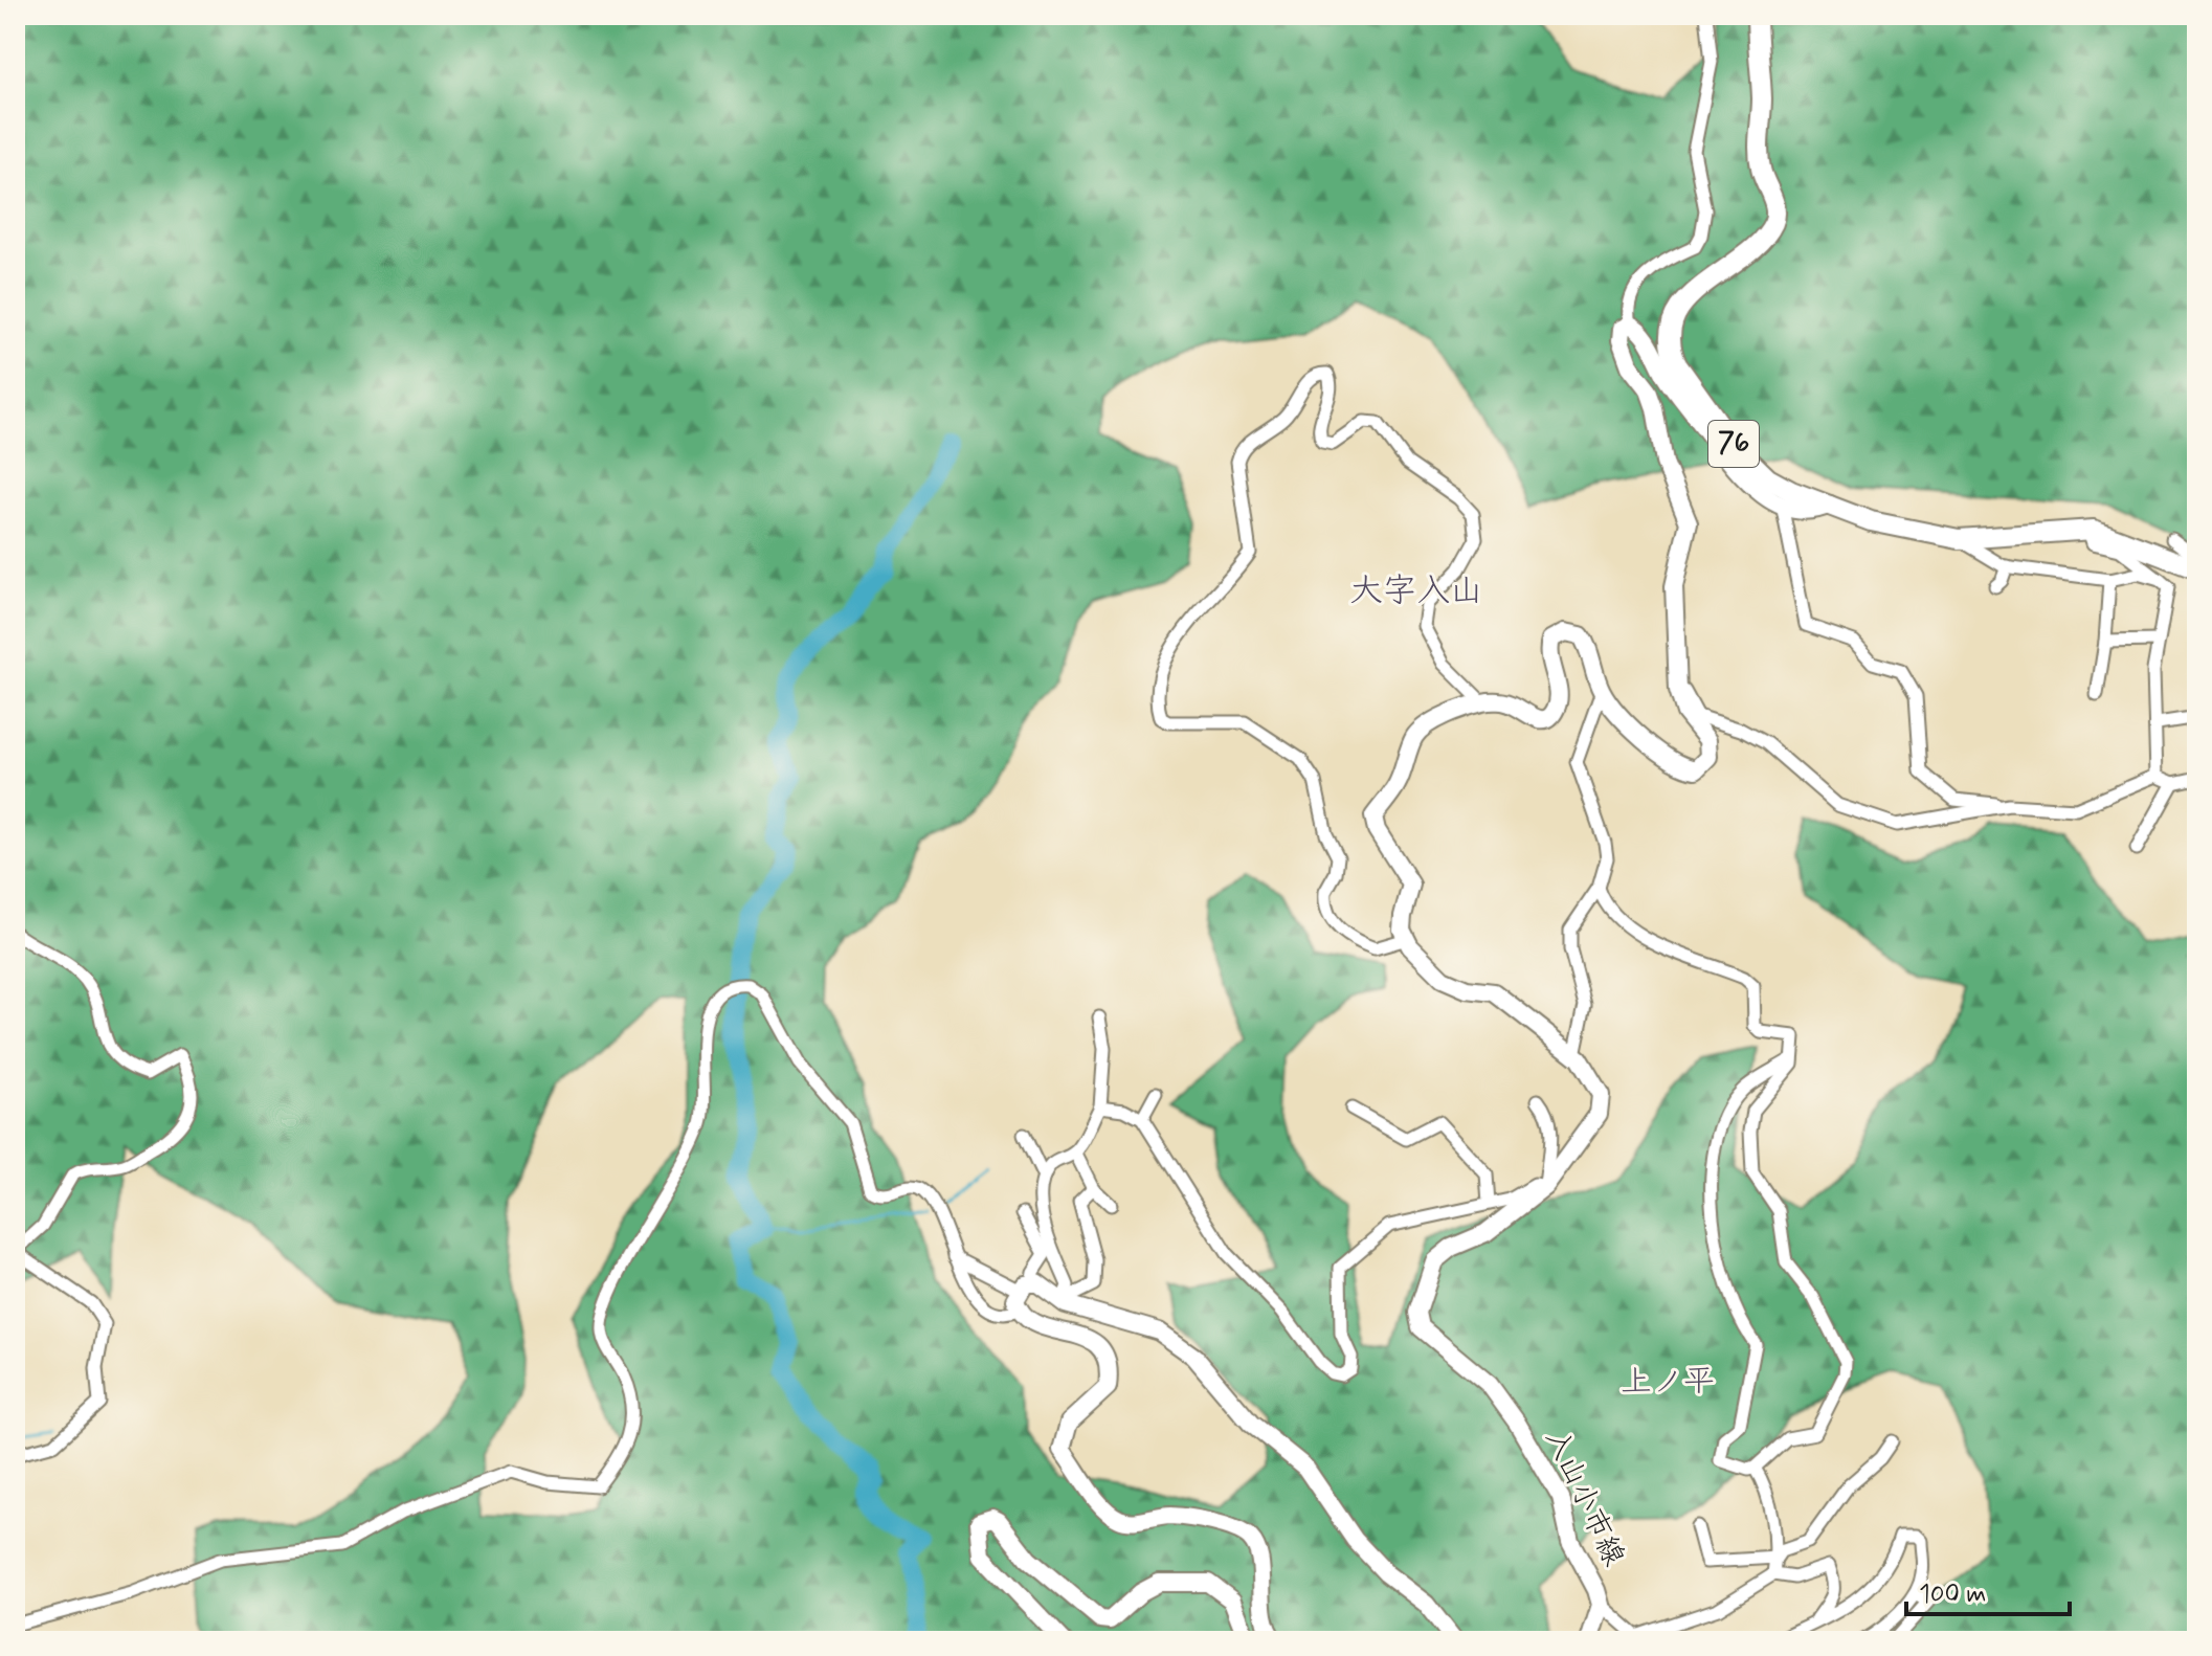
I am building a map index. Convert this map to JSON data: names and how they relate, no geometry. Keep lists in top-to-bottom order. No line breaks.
{"streets":{"main road":["76","入山小市線"]},"districts":["大字入山","上ノ平"],"scale_bar":"100 m"}
